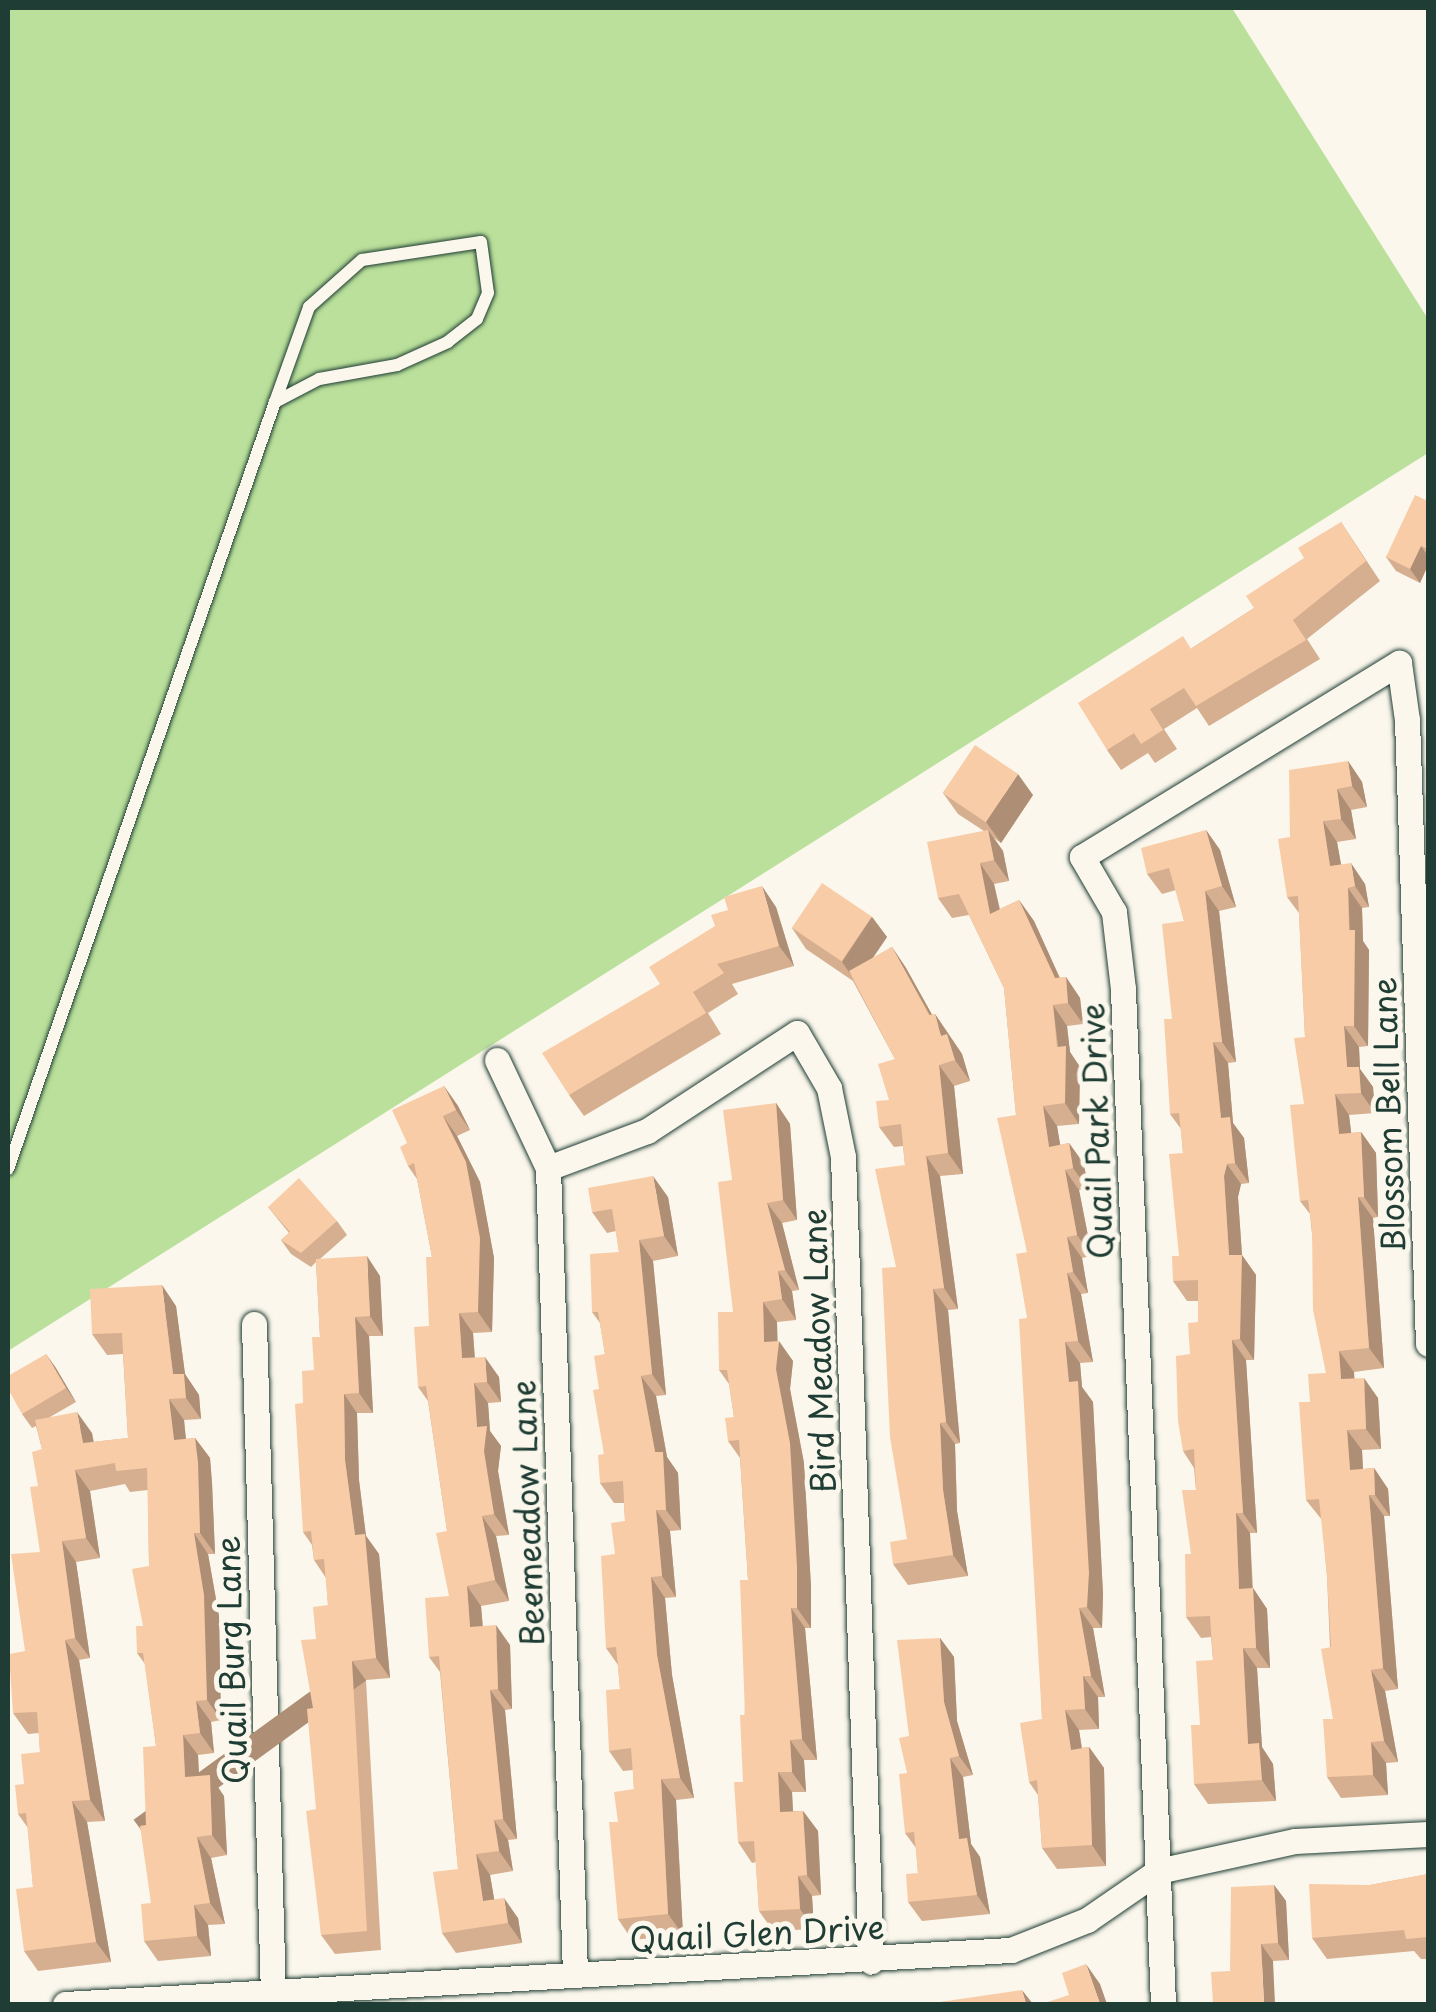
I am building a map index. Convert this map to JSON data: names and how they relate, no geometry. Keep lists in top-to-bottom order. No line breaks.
{"streets":{"street":["Blossom Bell Lane","Quail Park Drive","Bird Meadow Lane","Beemeadow Lane","Quail Burg Lane","Quail Glen Drive"]},"crossings":[["Blossom Bell Lane","Quail Park Drive"],["Quail Park Drive","Quail Glen Drive"],["Bird Meadow Lane","Beemeadow Lane"],["Bird Meadow Lane","Quail Glen Drive"],["Beemeadow Lane","Quail Glen Drive"],["Quail Burg Lane","Quail Glen Drive"]]}
